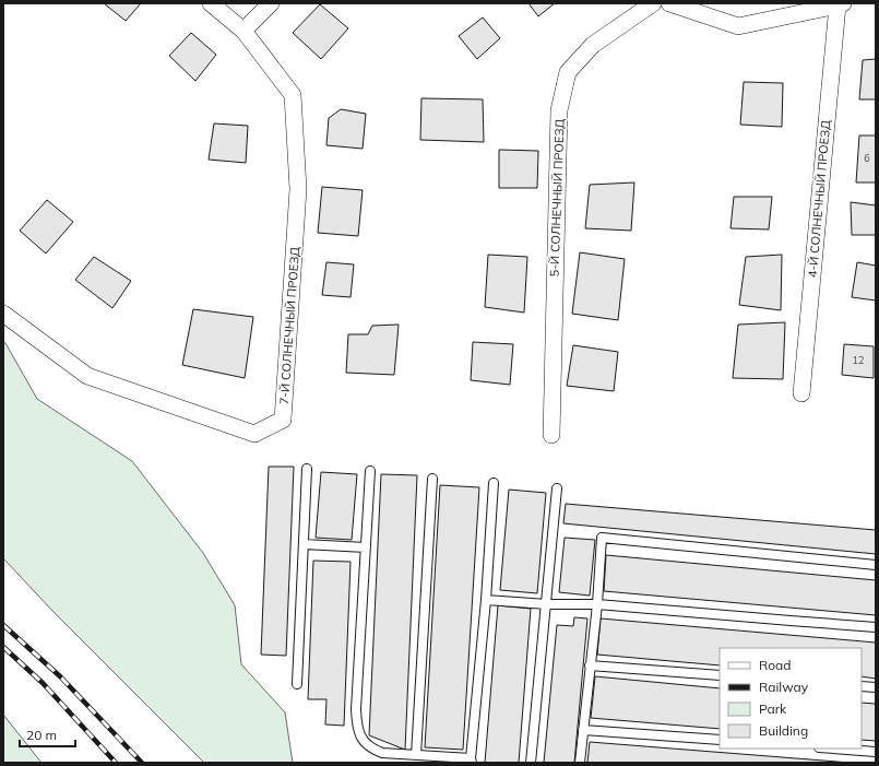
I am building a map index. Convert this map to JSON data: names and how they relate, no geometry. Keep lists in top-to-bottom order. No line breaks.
{"streets":{"street":["5-Й СОЛНЕЧНЫЙ ПРОЕЗД","4-Й СОЛНЕЧНЫЙ ПРОЕЗД","7-Й СОЛНЕЧНЫЙ ПРОЕЗД"]},"house_numbers":["6","12"],"legend":["Road","Railway","Park","Building"],"scale_bar":"20 m"}
